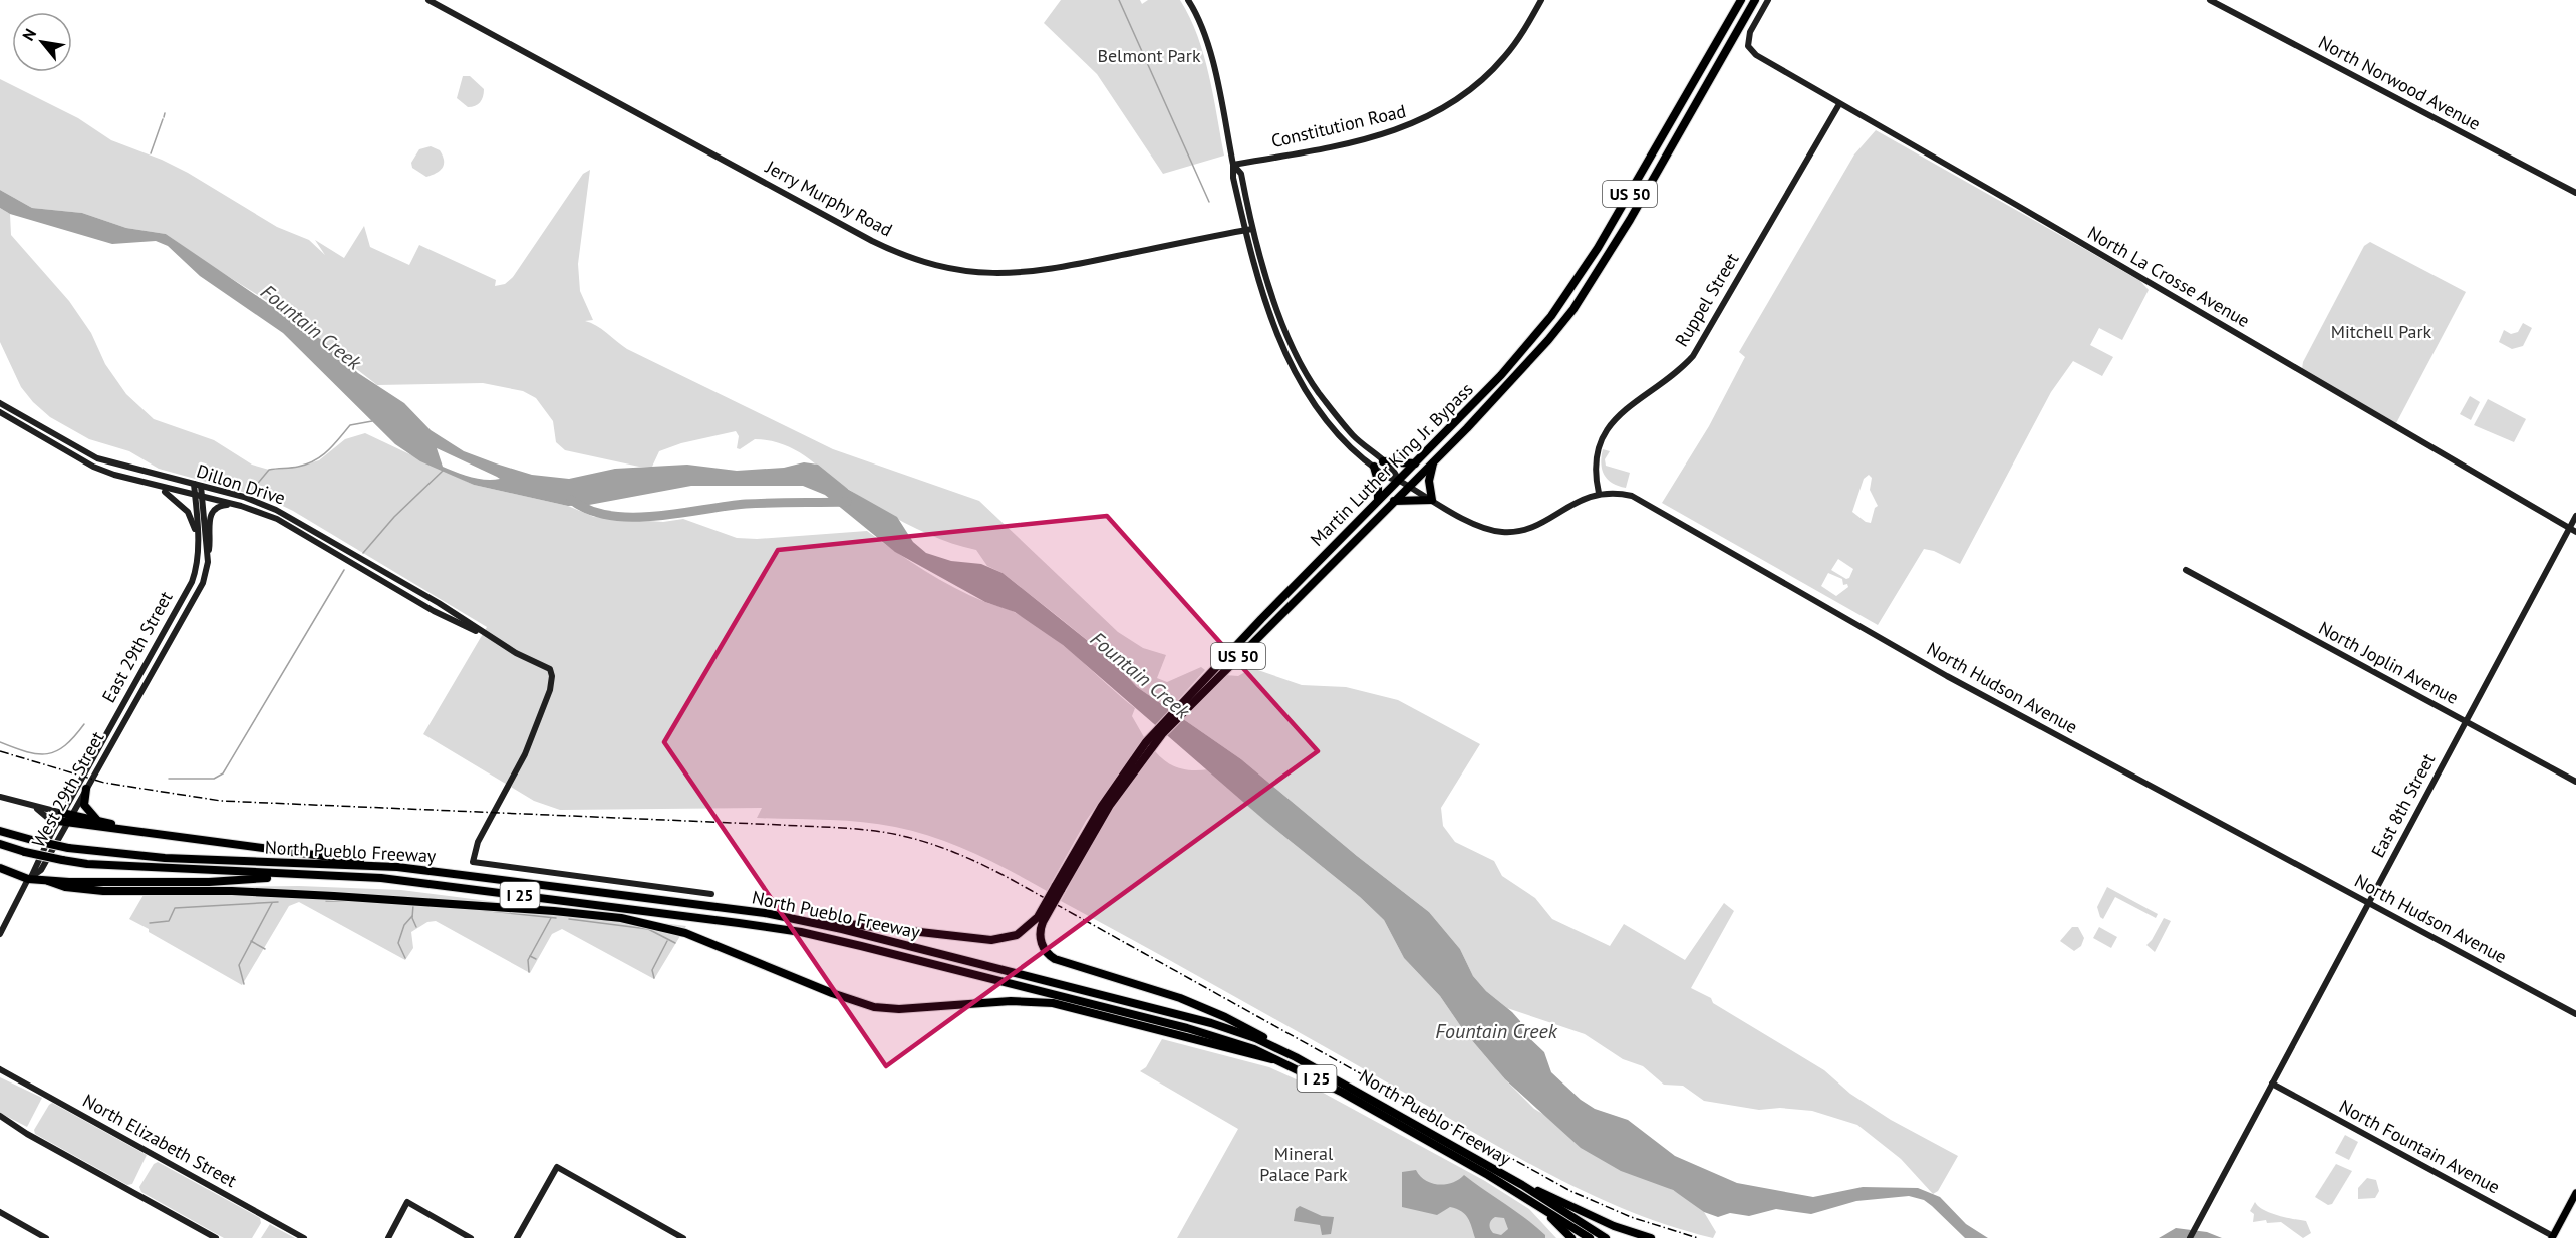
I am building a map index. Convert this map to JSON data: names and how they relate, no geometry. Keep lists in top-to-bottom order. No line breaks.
{"streets":{"highway":["US 50","Martin Luther King Jr. Bypass","North Pueblo Freeway","I 25"],"street":["North Norwood Avenue","Constitution Road","Jerry Murphy Road","North La Crosse Avenue","Ruppel Street","Dillon Drive","East 29th Street","North Joplin Avenue","North Hudson Avenue","West 29th Street","East 8th Street","North Elizabeth Street","North Fountain Avenue"]},"crossings":[["North La Crosse Avenue","Ruppel Street"],["North La Crosse Avenue","East 8th Street"],["Ruppel Street","North Hudson Avenue"],["Martin Luther King Jr. Bypass","North Pueblo Freeway"],["Dillon Drive","East 29th Street"],["East 29th Street","West 29th Street"],["North Joplin Avenue","East 8th Street"],["North Hudson Avenue","East 8th Street"],["East 8th Street","North Fountain Avenue"]],"water":["Fountain Creek"],"parks":["Belmont Park","Mitchell Park","Mineral Palace Park"],"north":"top left"}
